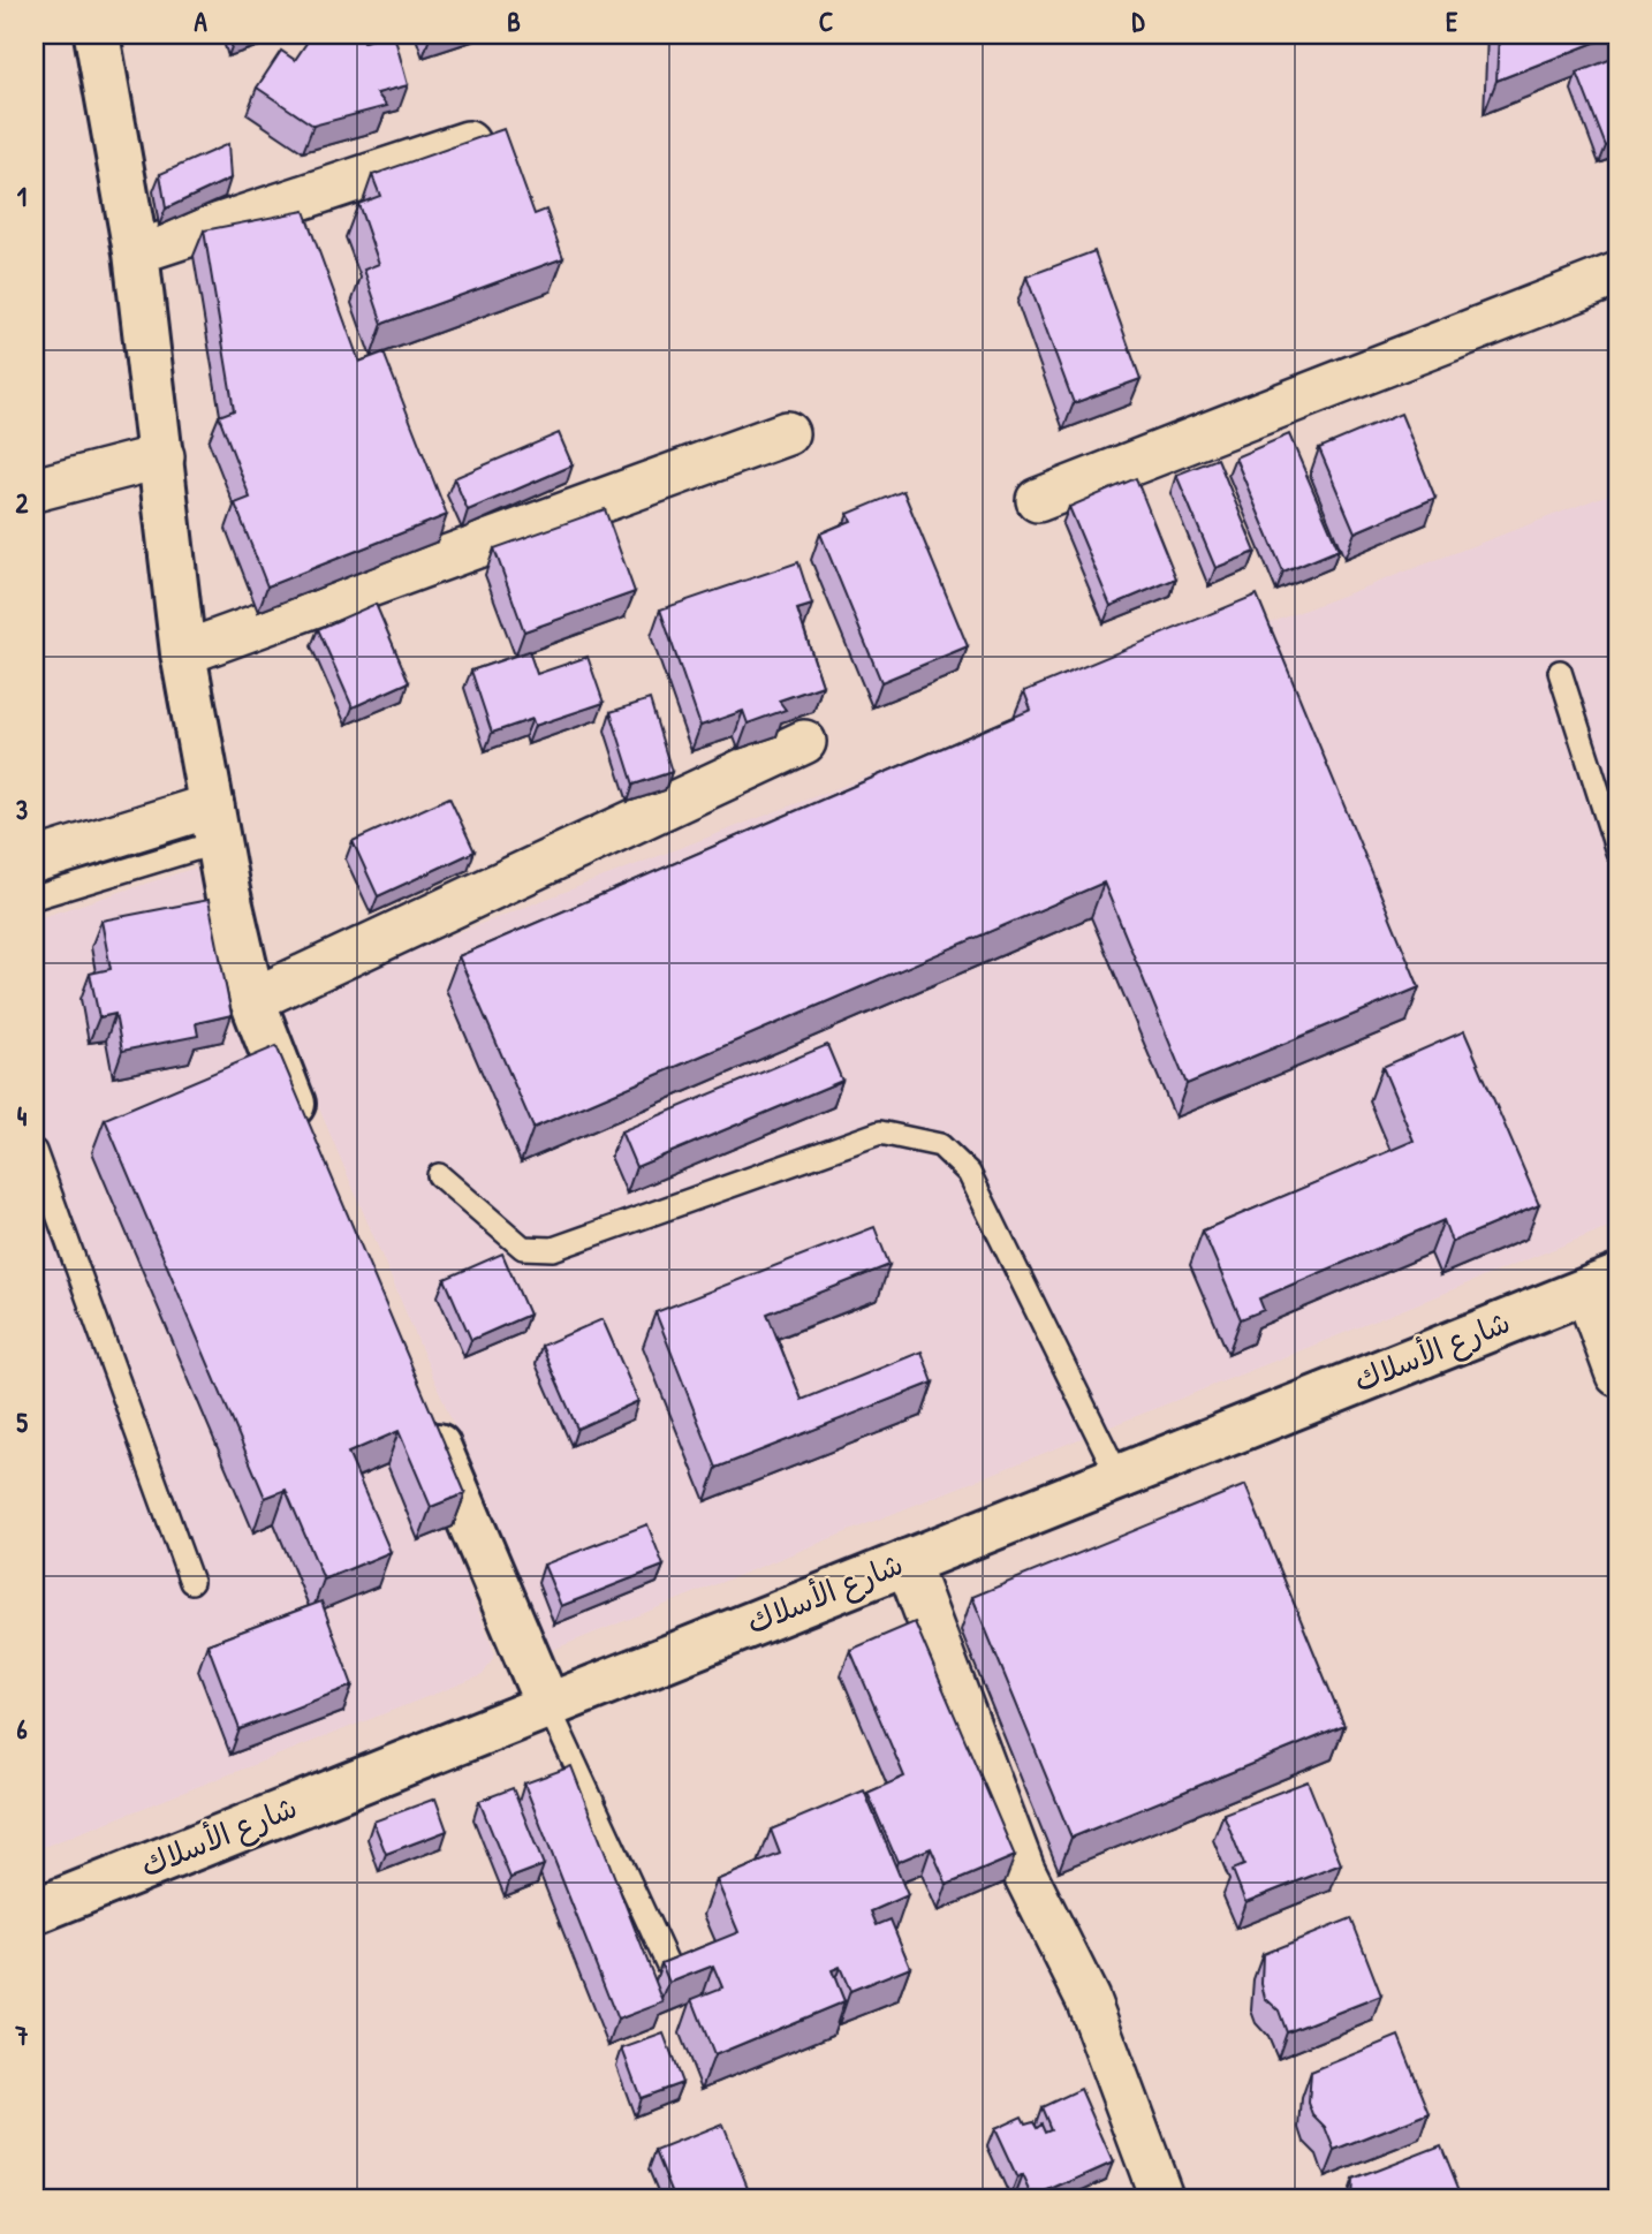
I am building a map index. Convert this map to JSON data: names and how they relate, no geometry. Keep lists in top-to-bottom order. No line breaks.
{"streets":{"street":["شارع الأسلاك"]},"grid":{"columns":["A","B","C","D","E"],"rows":["1","2","3","4","5","6","7"]}}
